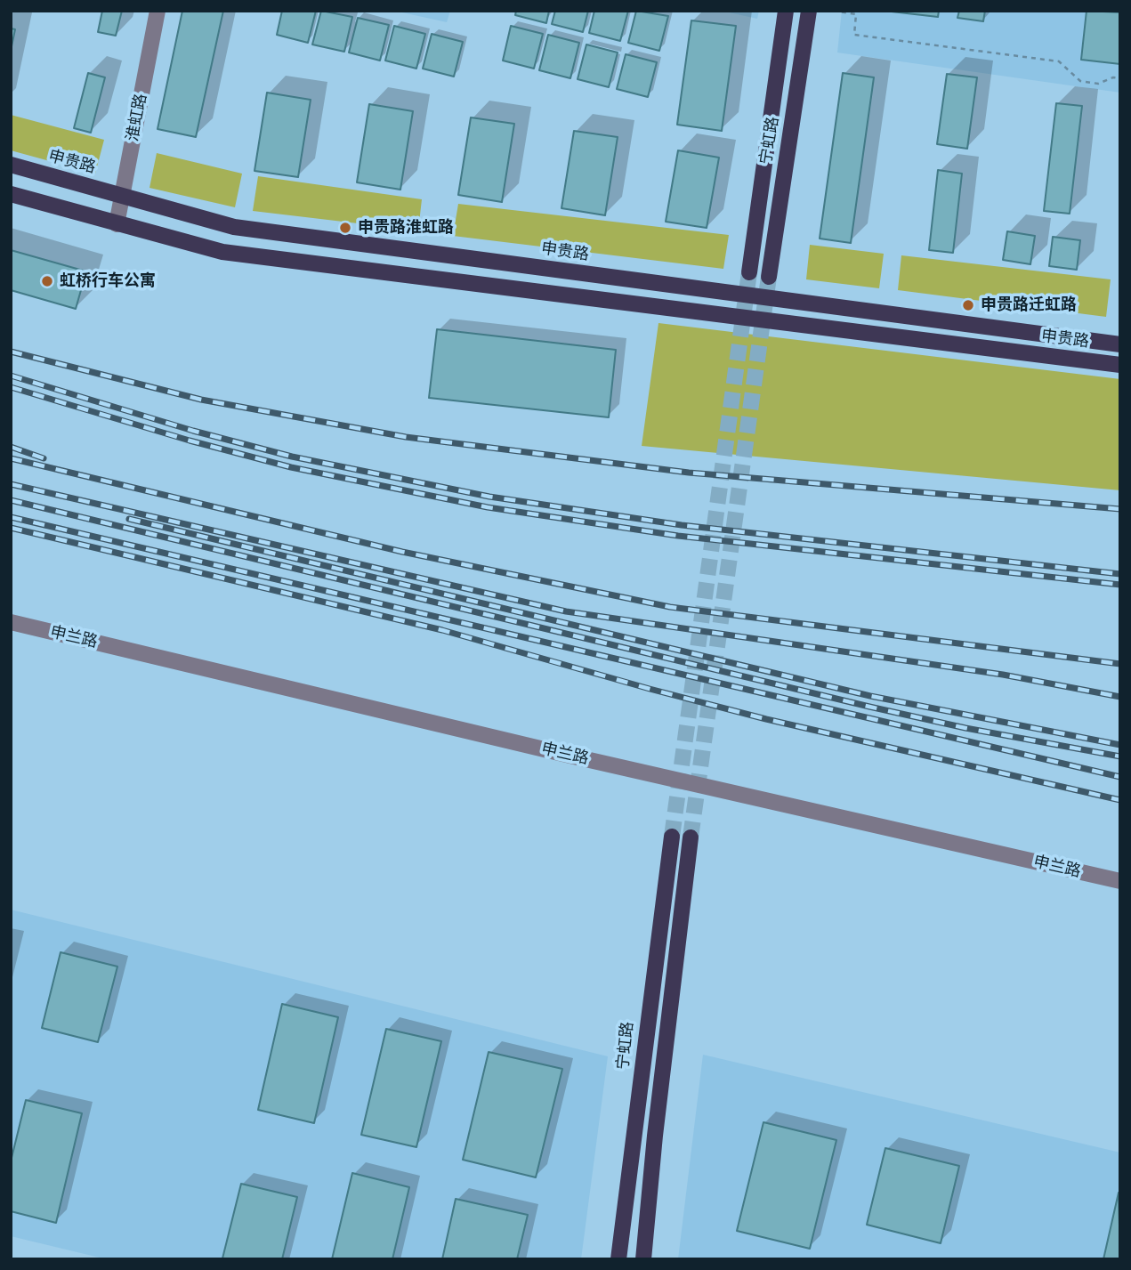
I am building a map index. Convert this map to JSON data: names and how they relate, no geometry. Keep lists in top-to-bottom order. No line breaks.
{"streets":{"main road":["宁虹路","申贵路"],"street":["淮虹路","申兰路"]},"crossings":[["淮虹路","申贵路"]],"places":["申贵路淮虹路","虹桥行车公寓","申贵路迁虹路"]}
